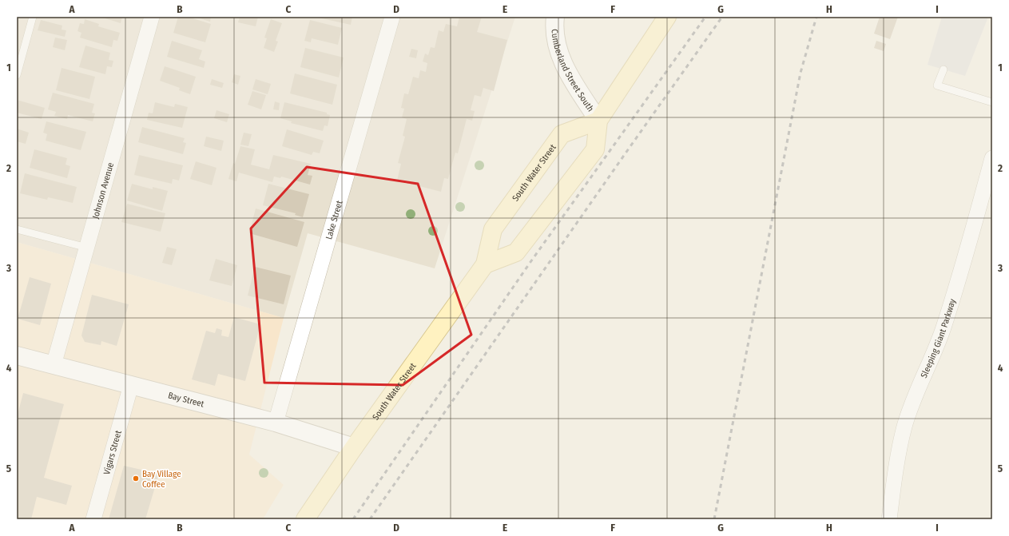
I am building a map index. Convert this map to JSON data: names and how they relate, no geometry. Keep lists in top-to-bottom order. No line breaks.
{"streets":{"main road":["South Water Street"],"street":["Cumberland Street South","Johnson Avenue","Lake Street","Sleeping Giant Parkway","Bay Street","Vigars Street"]},"crossings":[["Cumberland Street South","South Water Street"],["South Water Street","Bay Street"],["Johnson Avenue","Bay Street"],["Lake Street","Bay Street"],["Bay Street","Vigars Street"]],"places":["Bay Village Coffee"],"grid":{"columns":["A","B","C","D","E","F","G","H","I"],"rows":["1","2","3","4","5"]}}
